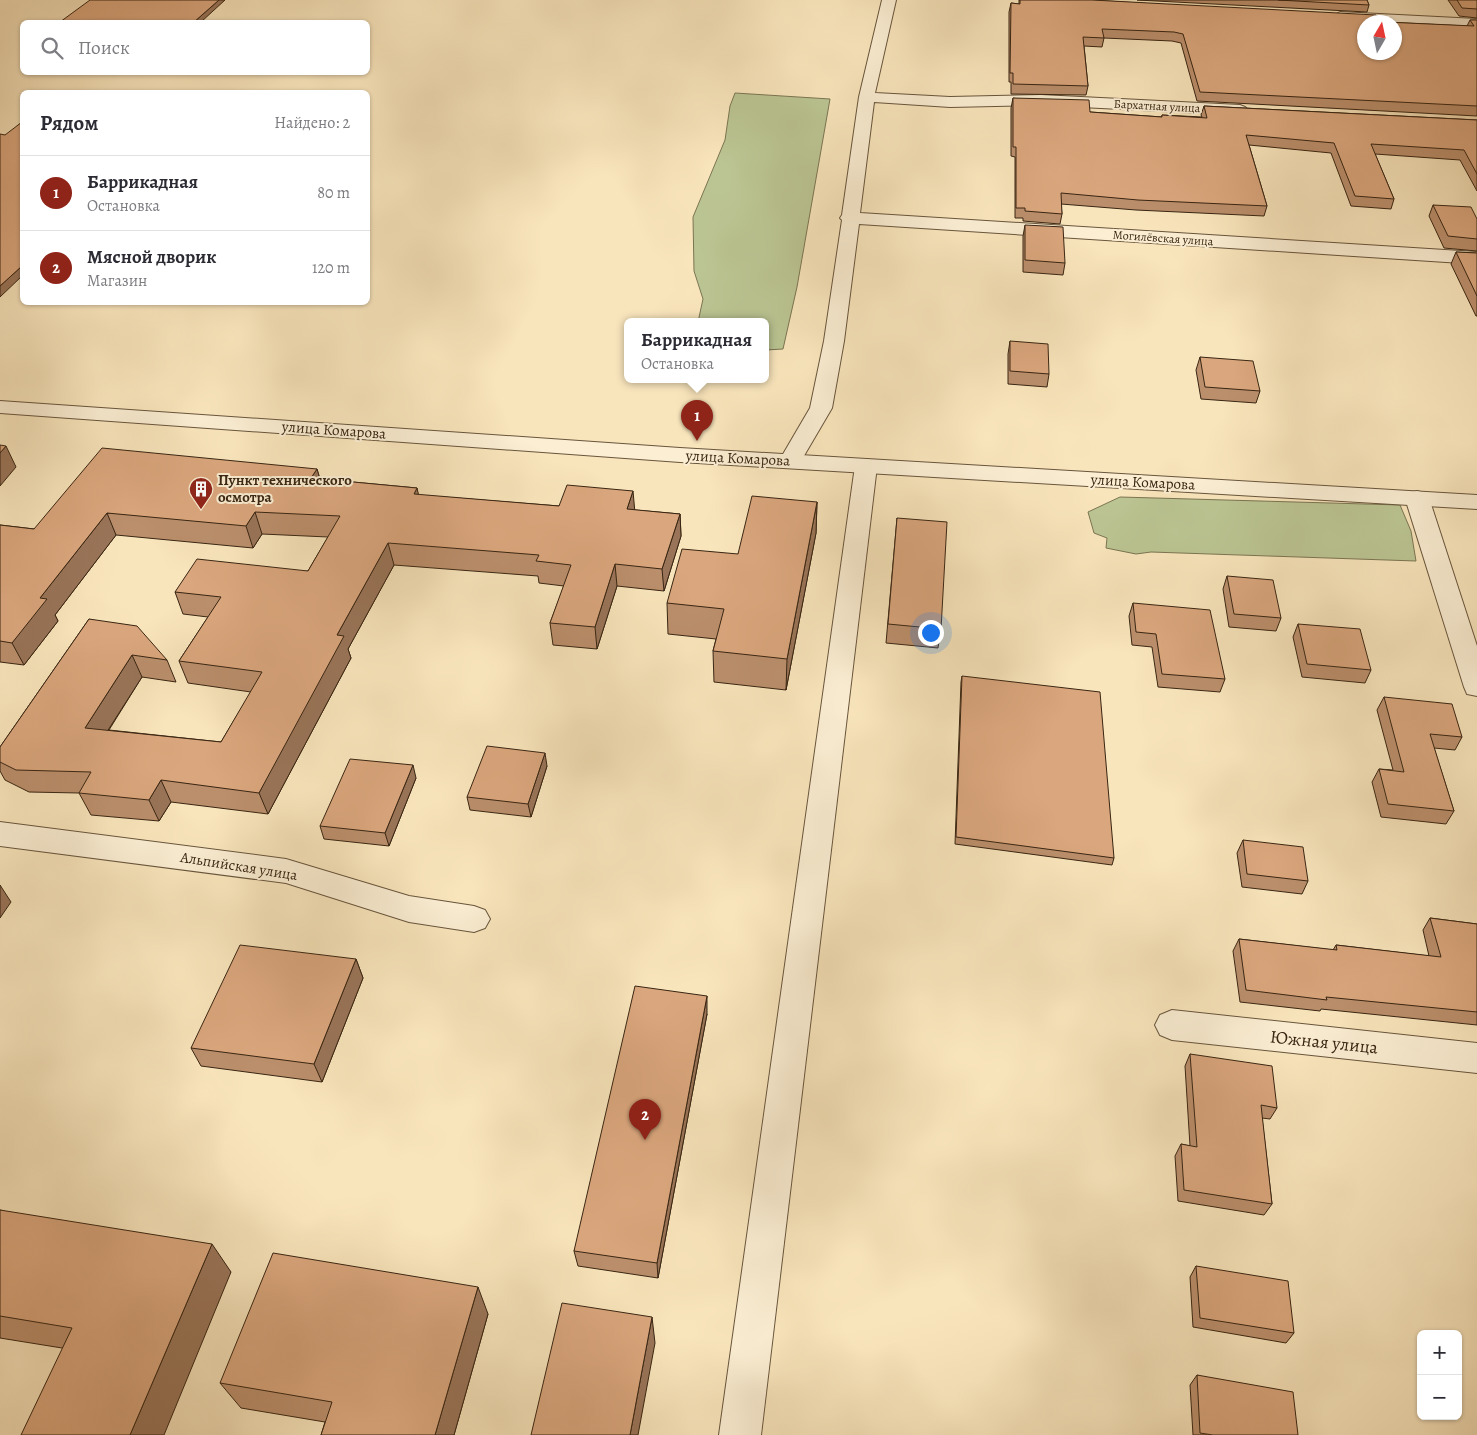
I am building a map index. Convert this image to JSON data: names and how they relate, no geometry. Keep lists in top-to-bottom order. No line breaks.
{"streets":{"street":["Бархатная улица","Могилёвская улица","улица Комарова","Альпийская улица","Южная улица"]},"places":{"building":["Пункт технического осмотра"]},"north":"top","page":{"search":"Поиск","heading":["Рядом","Найдено: 2"],"list":[{"mark":"1","name":"Баррикадная","note":"Остановка","value":"80 m"},{"mark":"2","name":"Мясной дворик","note":"Магазин","value":"120 m"}],"popup":["Баррикадная","Остановка"],"pins":["1","2"],"map_buttons":["+","−"]}}
